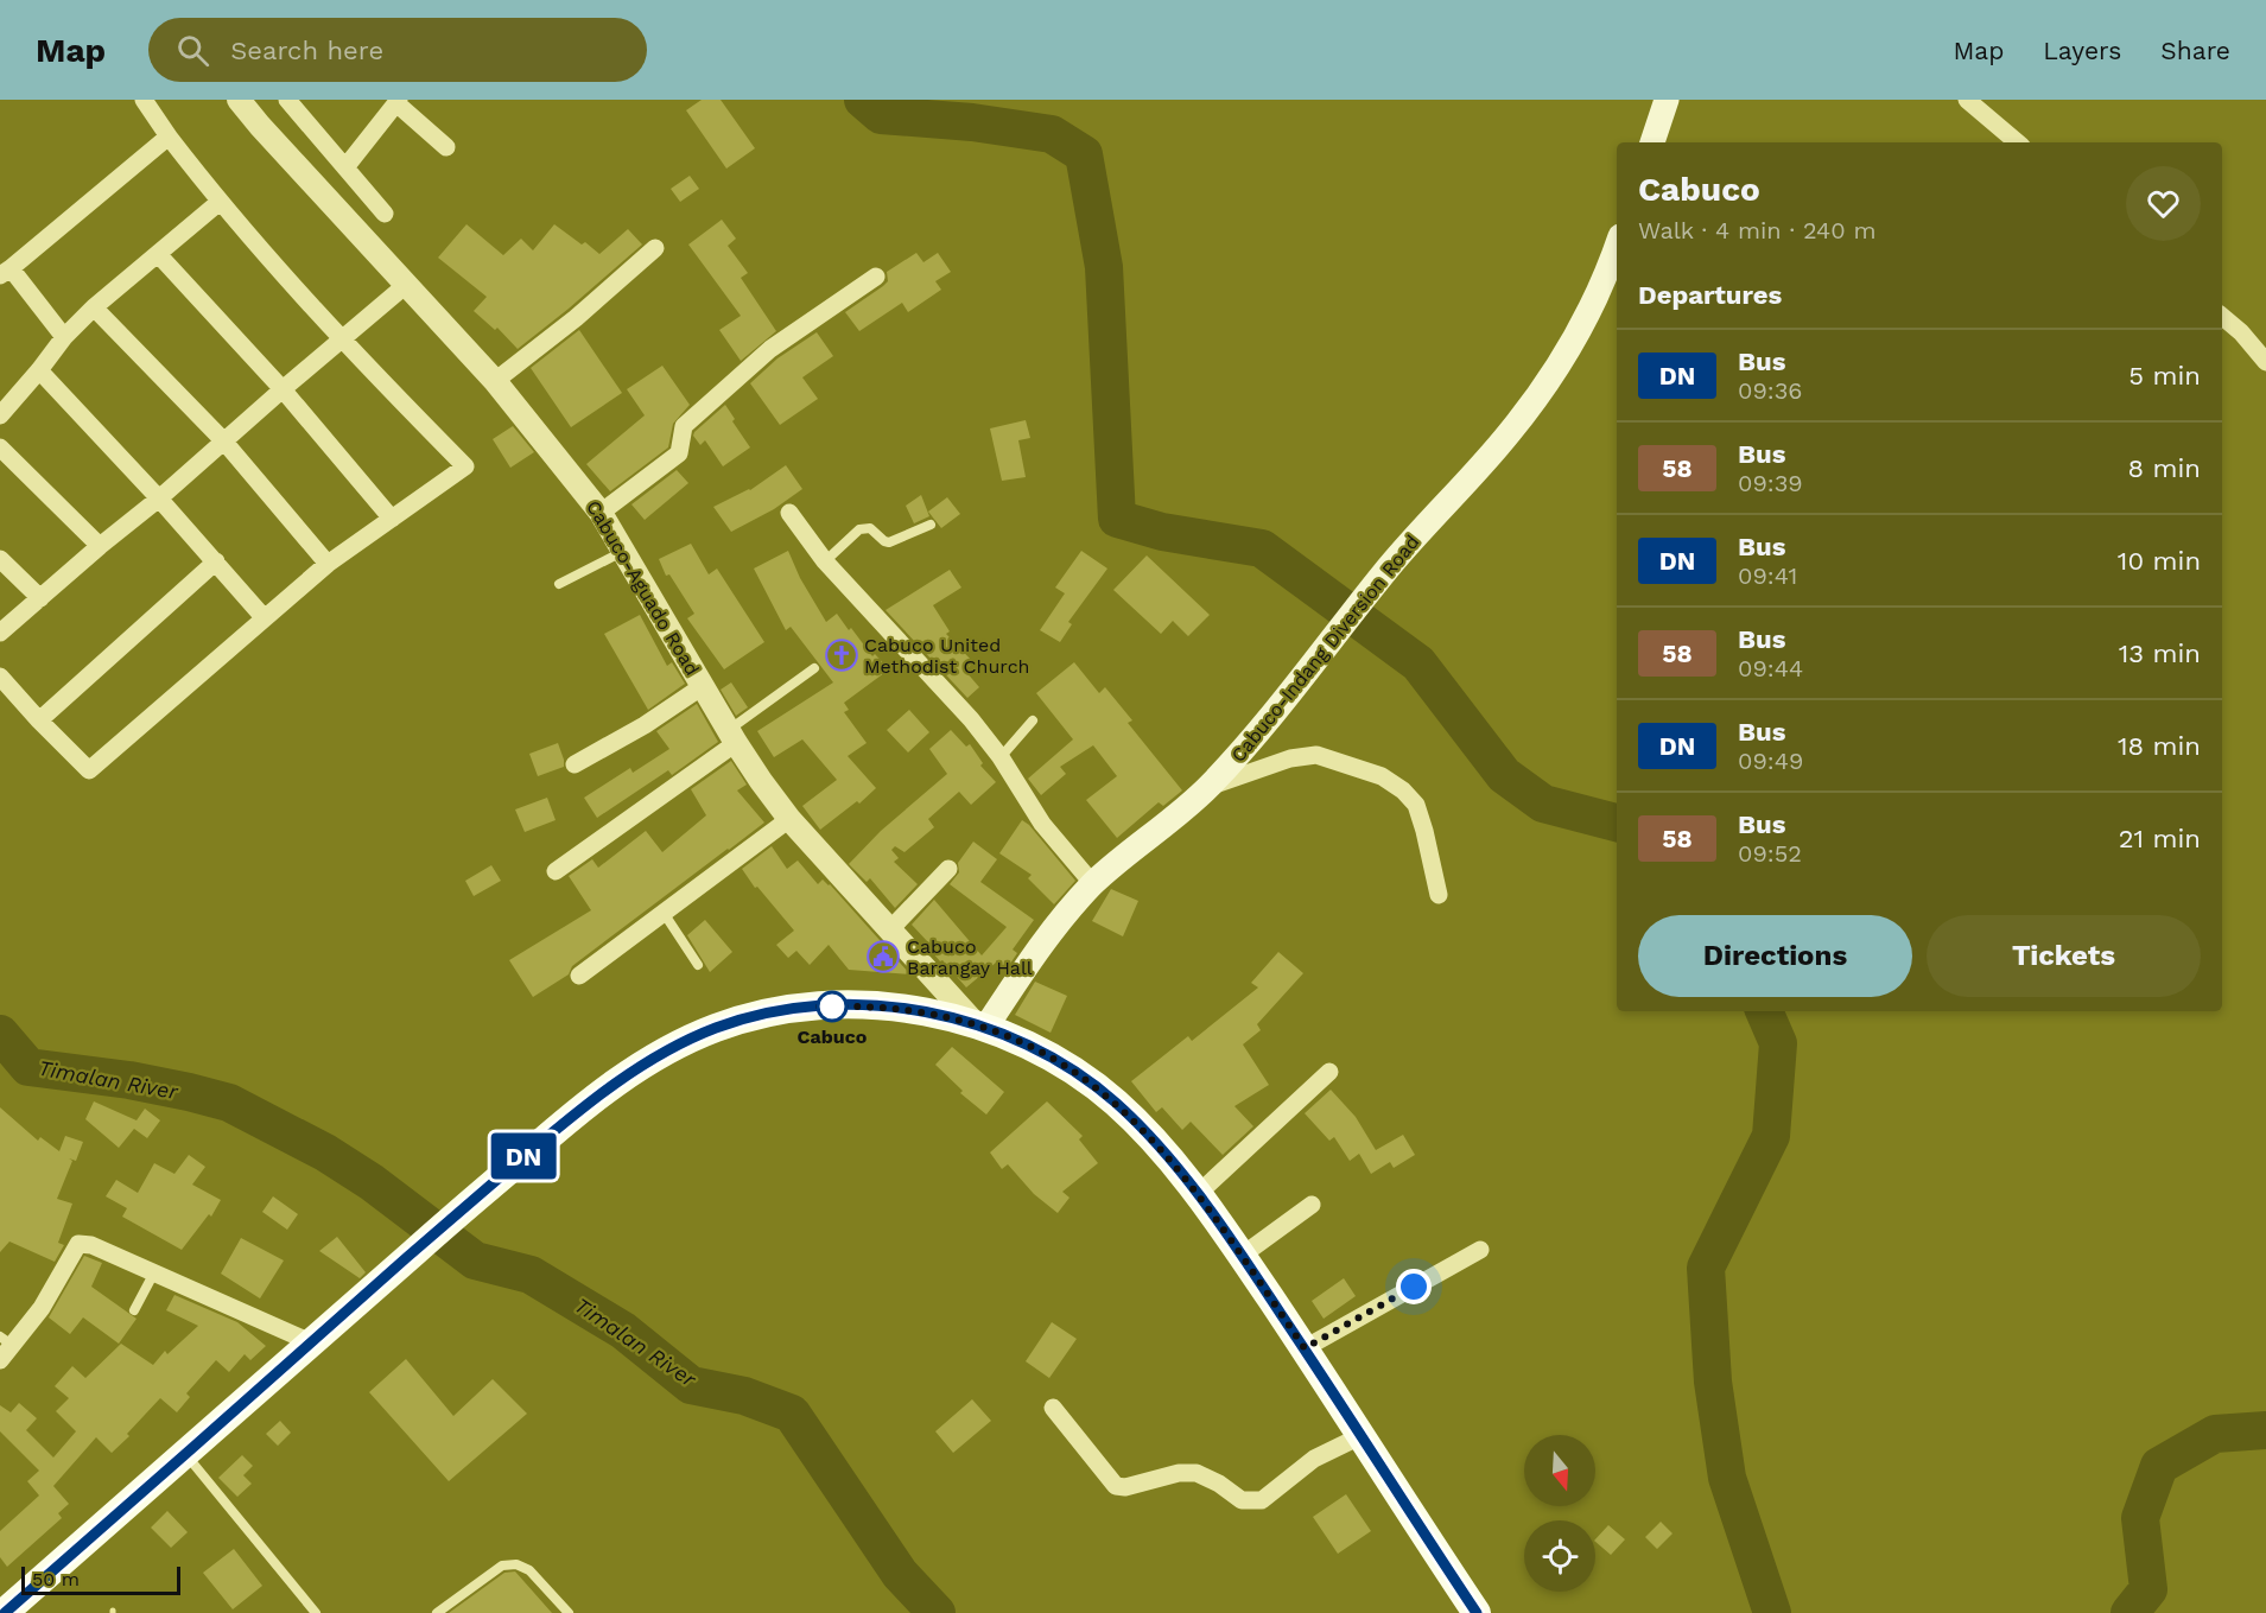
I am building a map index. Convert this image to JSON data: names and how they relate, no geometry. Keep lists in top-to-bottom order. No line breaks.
{"streets":{"main road":["Cabuco-Indang Diversion Road"],"street":["Cabuco-Aguado Road"]},"crossings":[["Cabuco-Aguado Road","Cabuco-Indang Diversion Road"]],"water":["Timalan River"],"places":{"church":["Cabuco United Methodist Church"],"public building":["Cabuco Barangay Hall"],"other":["Cabuco"]},"lines":["bus line DN"],"scale_bar":"50 m","north":"bottom","page":{"header":"Map","search":"Search here","nav":["Map","Layers","Share"],"on_map":"DN","heading":[["Cabuco","Walk · 4 min · 240 m"],"Departures"],"list":[{"mark":"DN","name":"Bus","note":"09:36","value":"5 min"},{"mark":"58","name":"Bus","note":"09:39","value":"8 min"},{"mark":"DN","name":"Bus","note":"09:41","value":"10 min"},{"mark":"58","name":"Bus","note":"09:44","value":"13 min"},{"mark":"DN","name":"Bus","note":"09:49","value":"18 min"},{"mark":"58","name":"Bus","note":"09:52","value":"21 min"}],"buttons":["Directions","Tickets"],"scale":"50 m"}}
